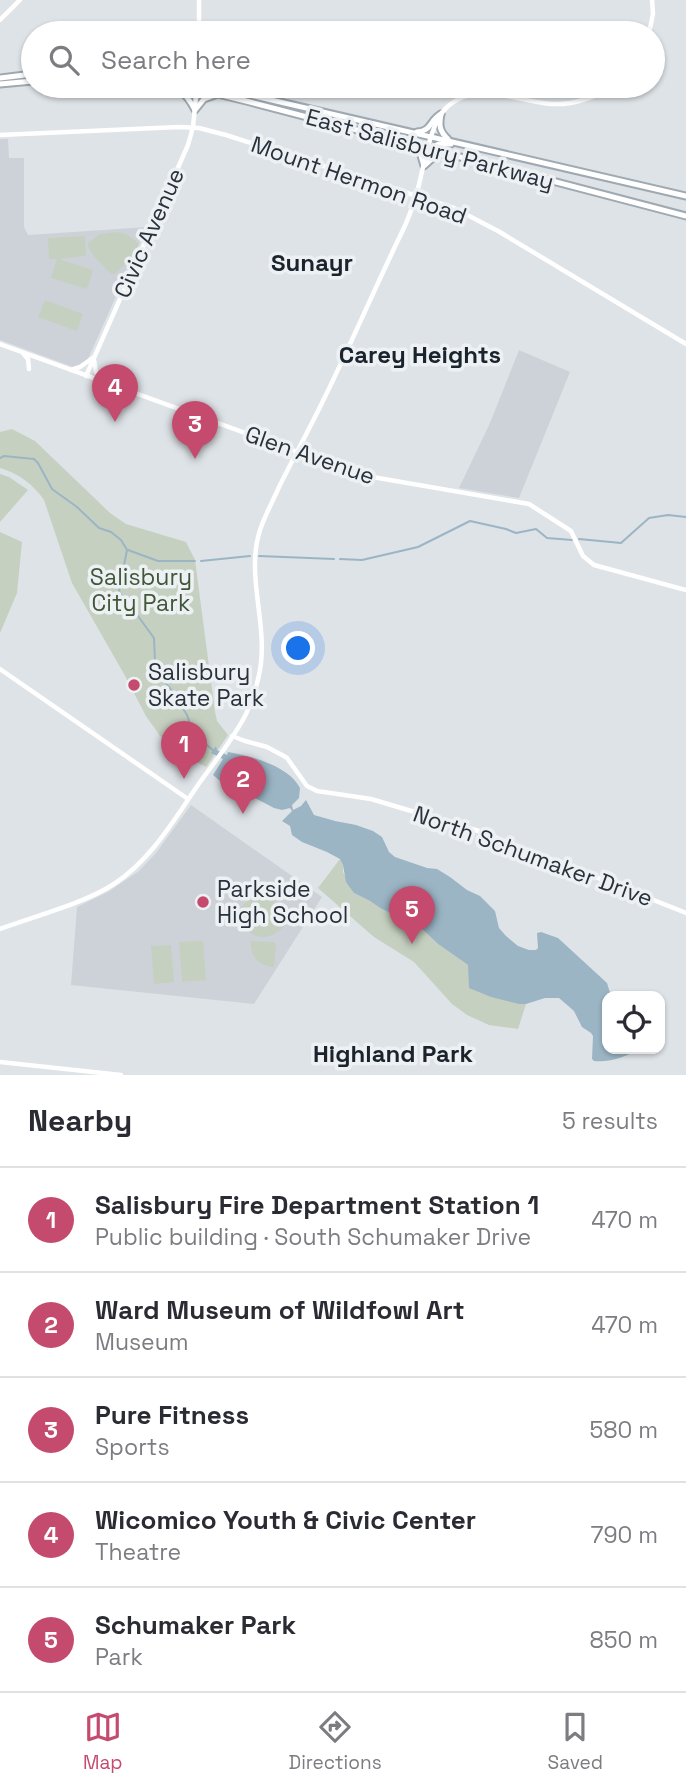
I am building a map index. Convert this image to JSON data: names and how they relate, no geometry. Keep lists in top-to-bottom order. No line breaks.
{"streets":{"main road":["East Salisbury Parkway","Mount Hermon Road","Civic Avenue","Glen Avenue","North Schumaker Drive"]},"crossings":[["Mount Hermon Road","Civic Avenue"],["Civic Avenue","Glen Avenue"]],"districts":["Sunayr","Carey Heights","Highland Park"],"parks":["Salisbury City Park"],"places":["Salisbury Skate Park","Parkside High School"],"page":{"search":"Search here","pins":["4","3","1","2","5"],"heading":["Nearby","5 results"],"list":[{"mark":"1","name":"Salisbury Fire Department Station 1","note":"Public building · South Schumaker Drive","value":"470 m"},{"mark":"2","name":"Ward Museum of Wildfowl Art","note":"Museum","value":"470 m"},{"mark":"3","name":"Pure Fitness","note":"Sports","value":"580 m"},{"mark":"4","name":"Wicomico Youth & Civic Center","note":"Theatre","value":"790 m"},{"mark":"5","name":"Schumaker Park","note":"Park","value":"850 m"}],"nav":["Map","Directions","Saved"]}}
